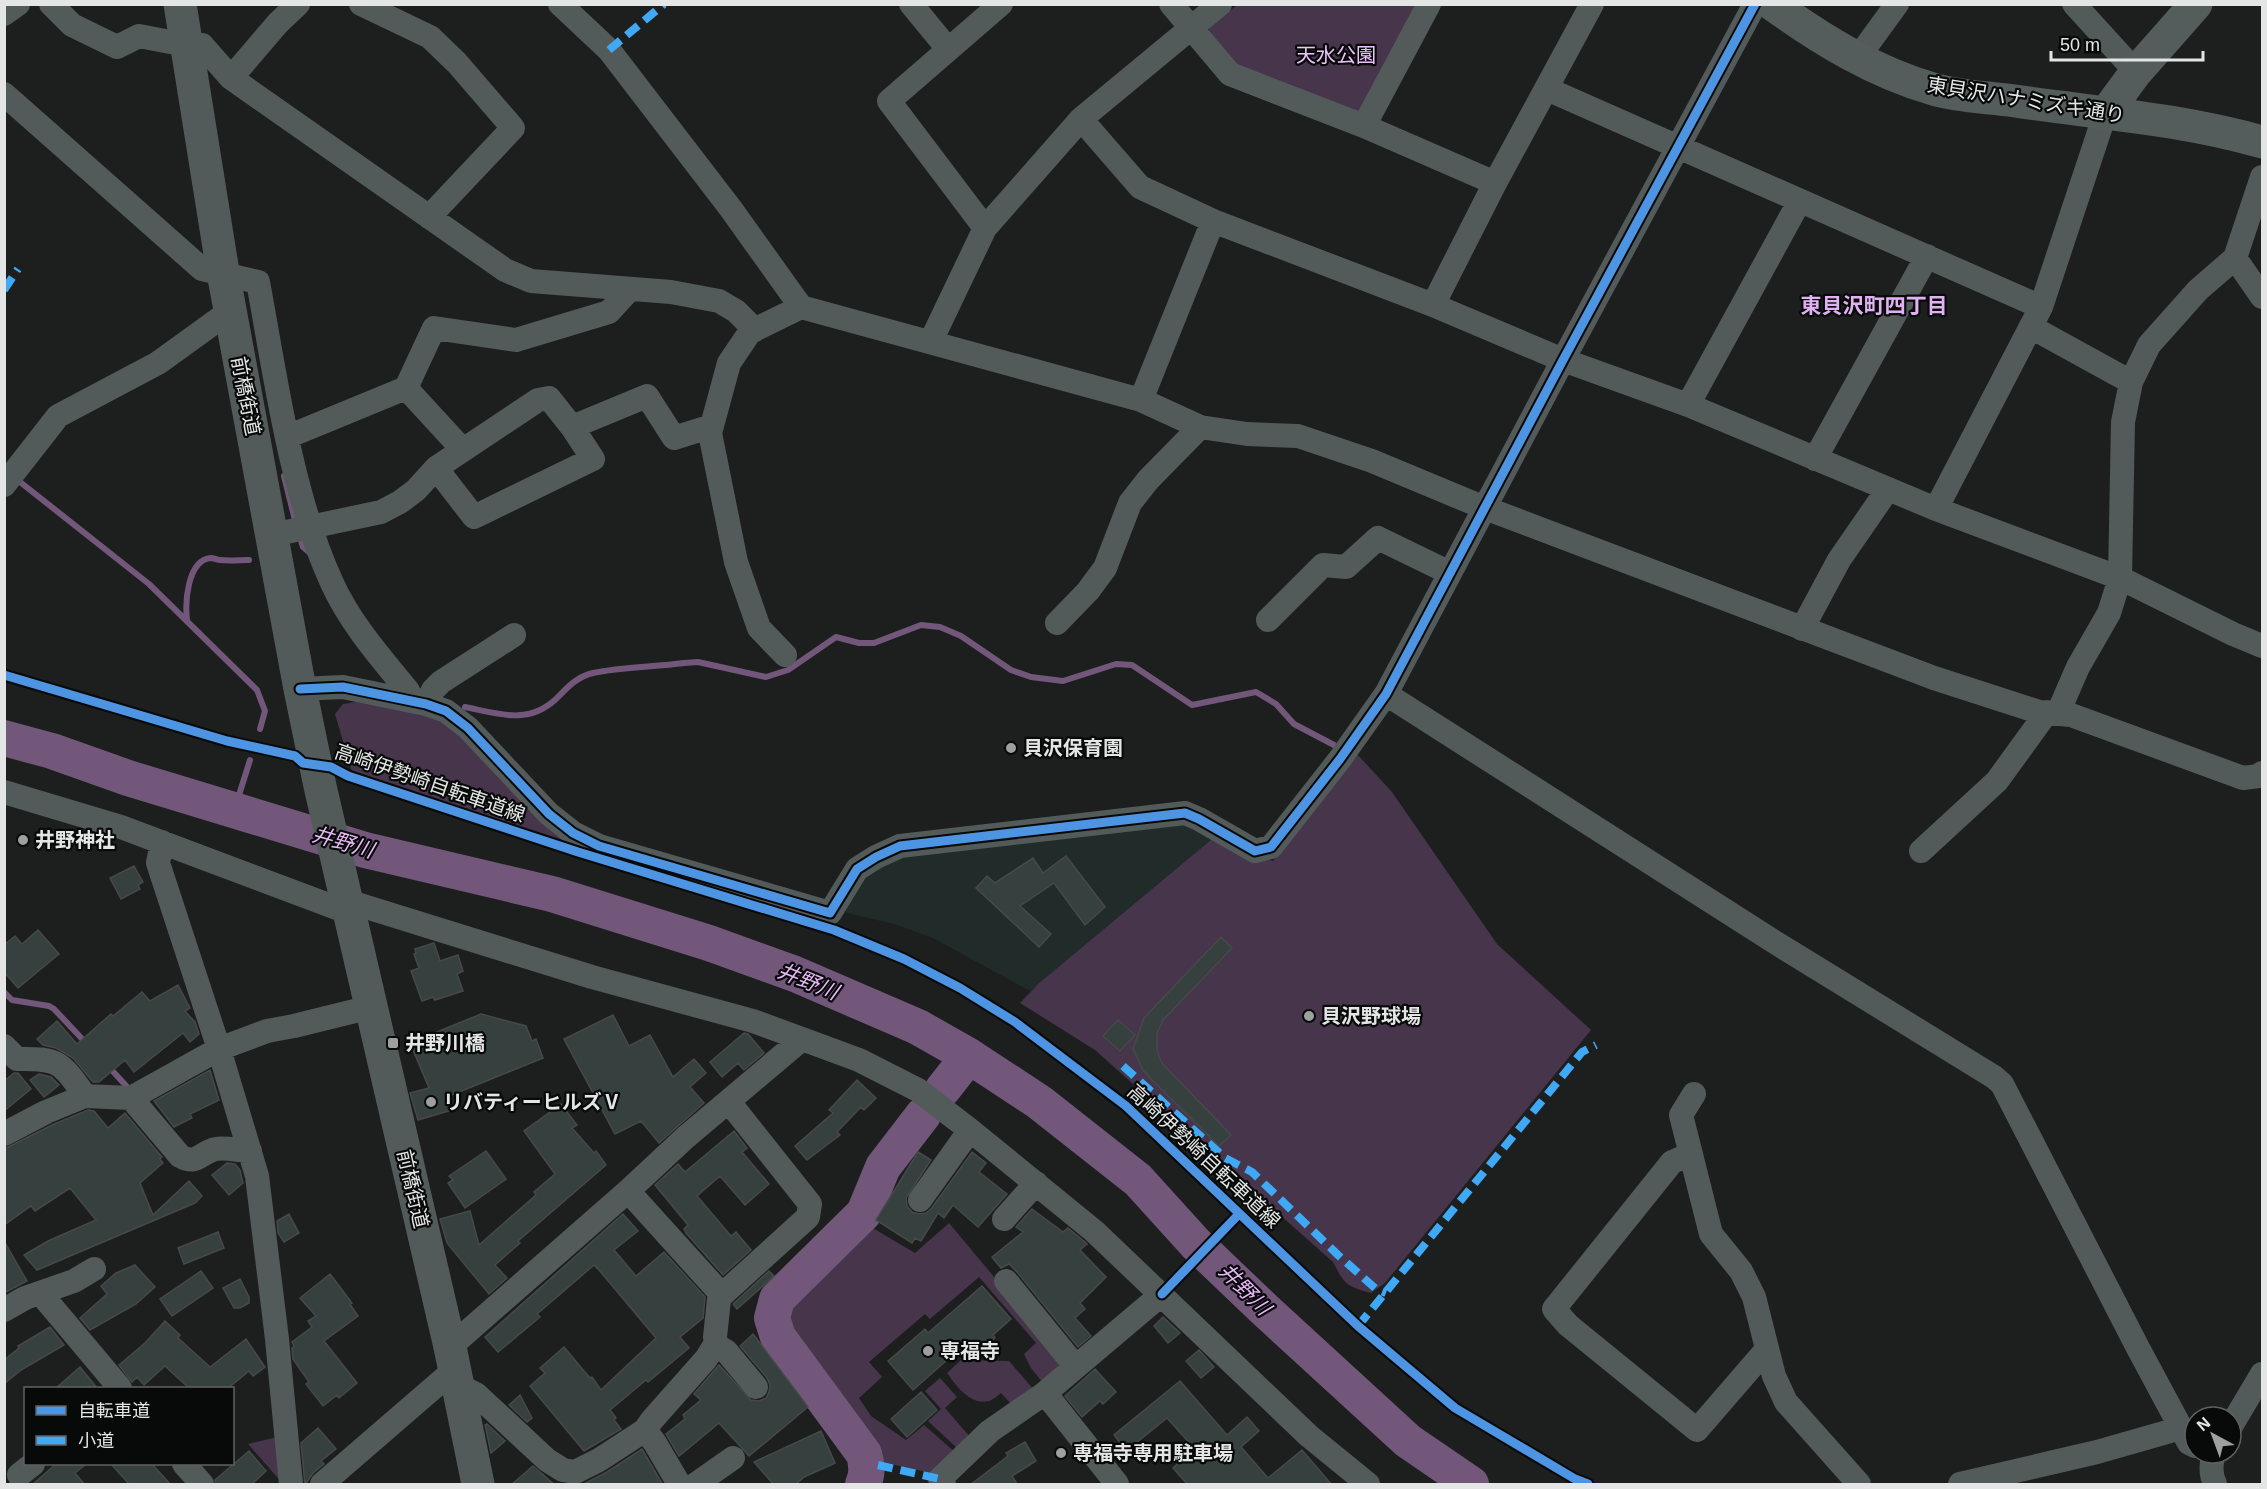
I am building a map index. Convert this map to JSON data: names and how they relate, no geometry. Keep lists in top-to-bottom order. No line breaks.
{"streets":{"main road":["前橋街道"],"street":["東貝沢ハナミズキ通り"],"cycle path":["高崎伊勢崎自転車道線"]},"districts":["東貝沢町四丁目"],"water":["井野川"],"parks":["天水公園"],"places":{"other":["貝沢保育園","井野神社","貝沢野球場","リバティーヒルズⅤ","専福寺","専福寺専用駐車場"],"transit":["井野川橋"]},"legend":["自転車道","小道"],"scale_bar":"50 m","north":"top left"}
